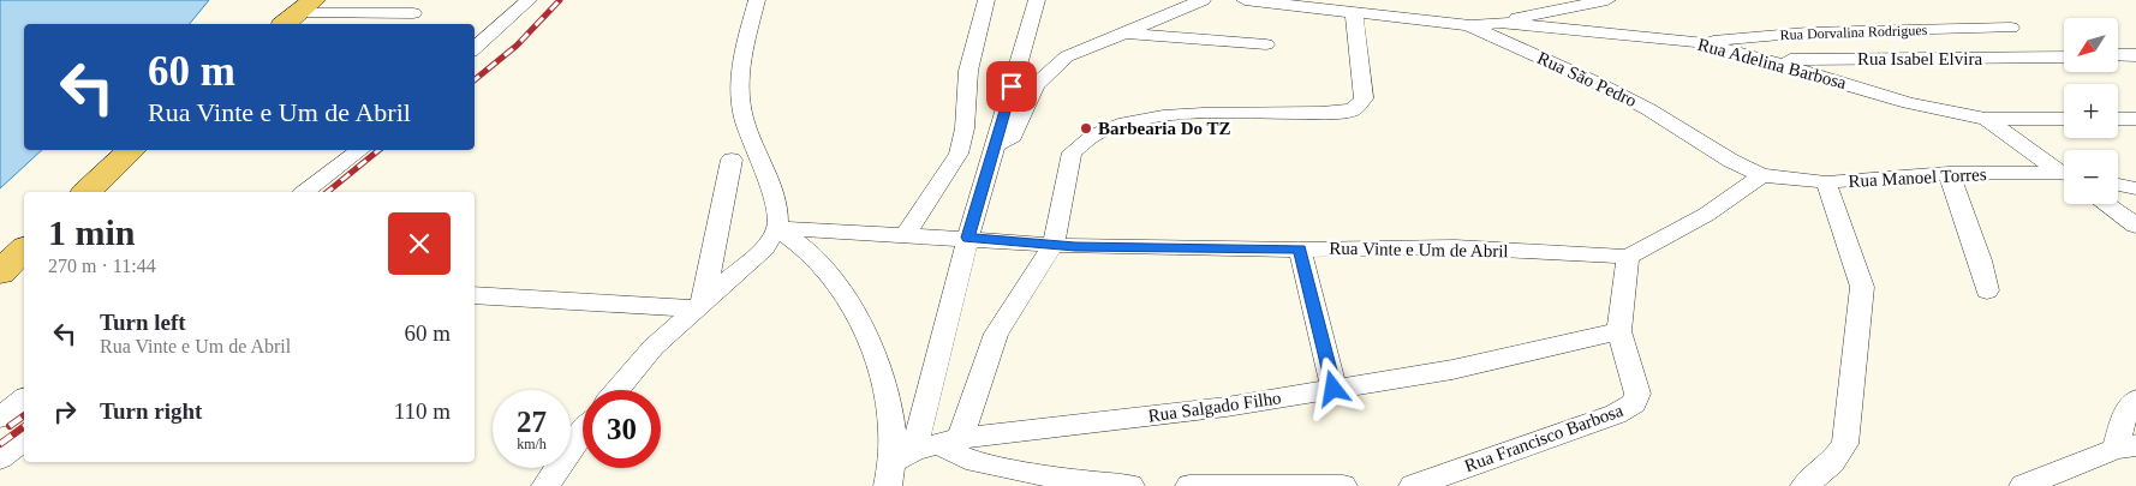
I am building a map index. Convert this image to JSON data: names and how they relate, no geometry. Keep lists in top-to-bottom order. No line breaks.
{"streets":{"street":["Rua Dorvalina Rodrigues","Rua Isabel Elvira","Rua Adelina Barbosa","Rua São Pedro","Rua Manoel Torres","Rua Vinte e Um de Abril","Rua Salgado Filho","Rua Francisco Barbosa"]},"crossings":[["Rua Dorvalina Rodrigues","Rua Adelina Barbosa"],["Rua Isabel Elvira","Rua Adelina Barbosa"],["Rua Adelina Barbosa","Rua São Pedro"],["Rua São Pedro","Rua Manoel Torres"],["Rua Vinte e Um de Abril","Rua Francisco Barbosa"],["Rua Salgado Filho","Rua Francisco Barbosa"]],"places":["Barbearia Do TZ"],"north":"bottom left","page":{"map_buttons":["+","−"],"turn":["60 m","Rua Vinte e Um de Abril"],"heading":["1 min","270 m · 11:44"],"list":[{"name":"Turn left","note":"Rua Vinte e Um de Abril","value":"60 m"},{"name":"Turn right","value":"110 m"}],"speed":"27 km/h","limit":"30"}}
